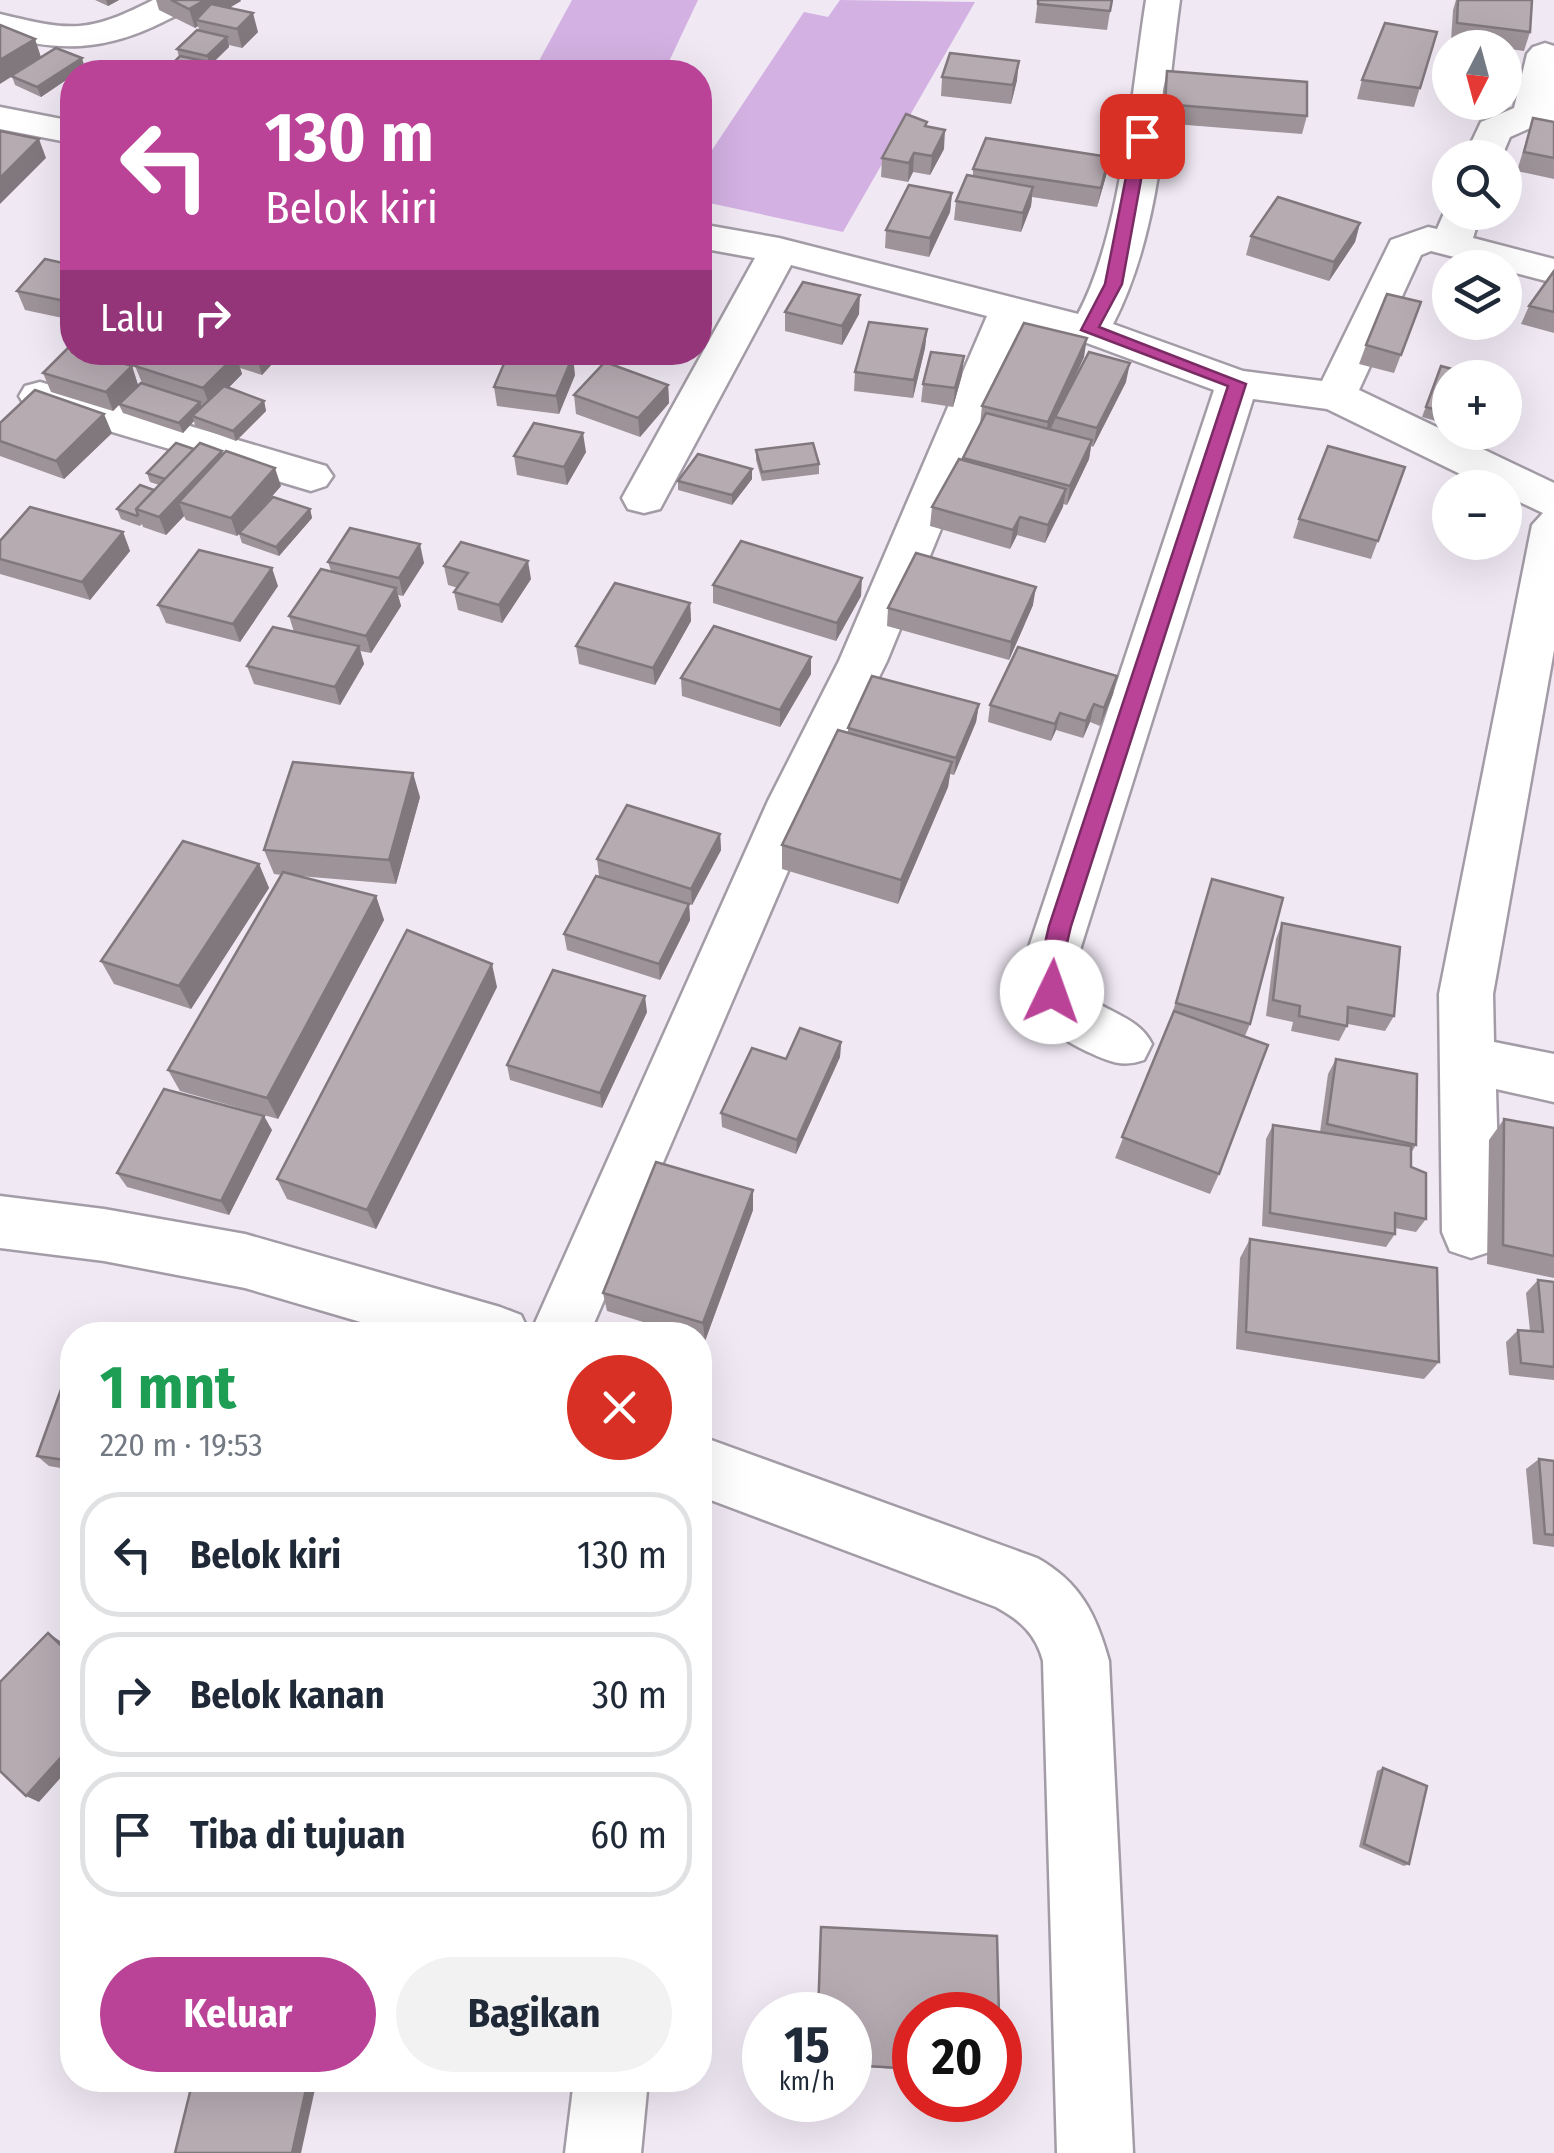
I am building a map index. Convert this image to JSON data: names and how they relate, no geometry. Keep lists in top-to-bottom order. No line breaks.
{"north":"bottom","page":{"map_buttons":["+","−"],"turn":["130 m","Belok kiri"],"then":"Lalu","heading":["1 mnt","220 m · 19:53"],"list":[{"name":"Belok kiri","value":"130 m"},{"name":"Belok kanan","value":"30 m"},{"name":"Tiba di tujuan","value":"60 m"}],"buttons":["Keluar","Bagikan"],"speed":"15 km/h","limit":"20"}}
